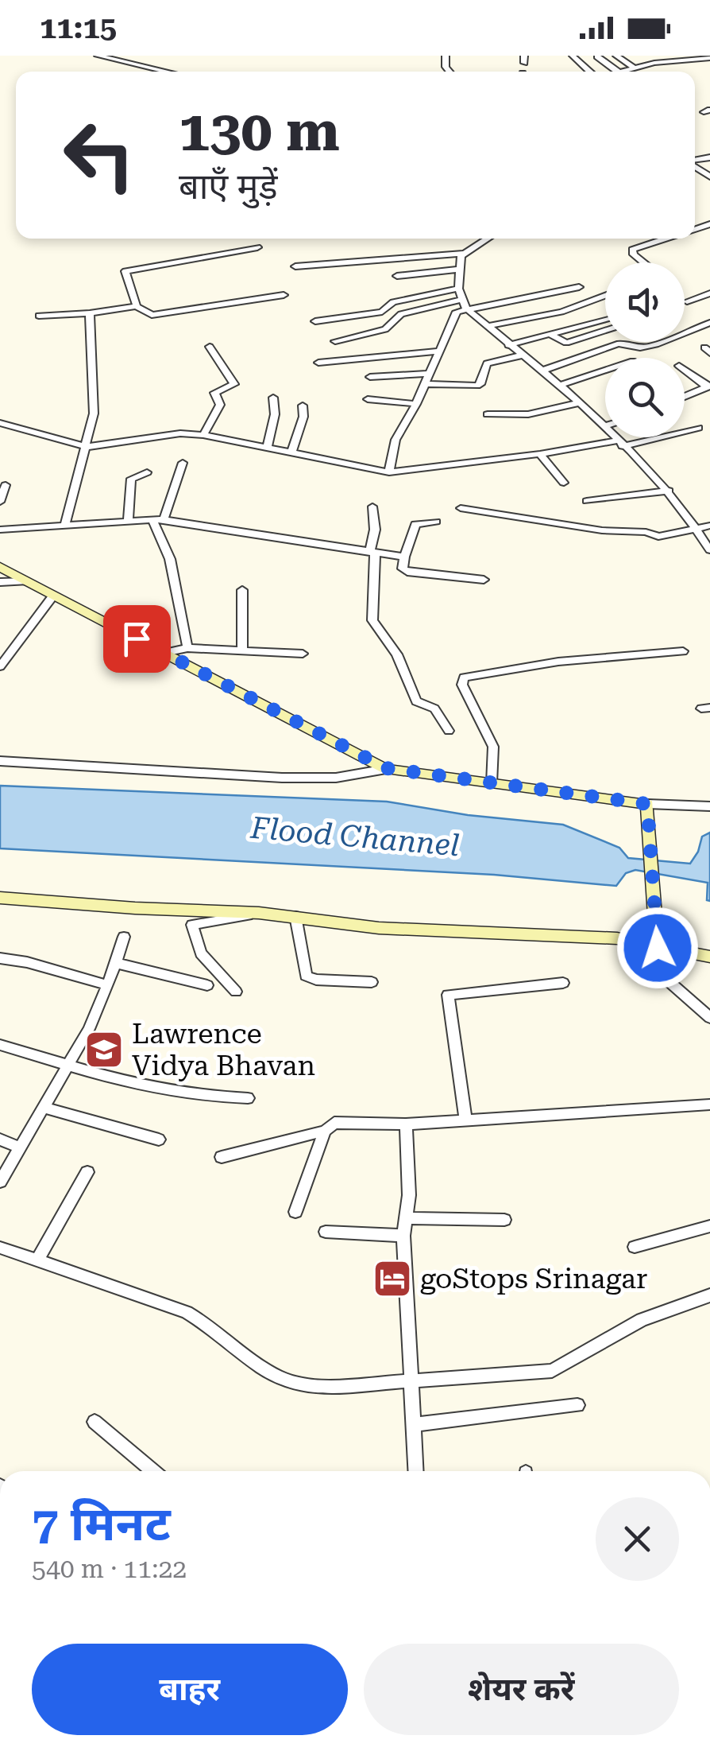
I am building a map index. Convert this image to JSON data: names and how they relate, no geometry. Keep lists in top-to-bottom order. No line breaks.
{"water":["Flood Channel"],"places":{"school or university":["Lawrence Vidya Bhavan"],"hotel":["goStops Srinagar"]},"page":{"status":"11:15","turn":["130 m","बाएँ मुड़ें"],"heading":["7 मिनट","540 m · 11:22"],"buttons":["बाहर","शेयर करें"]}}
